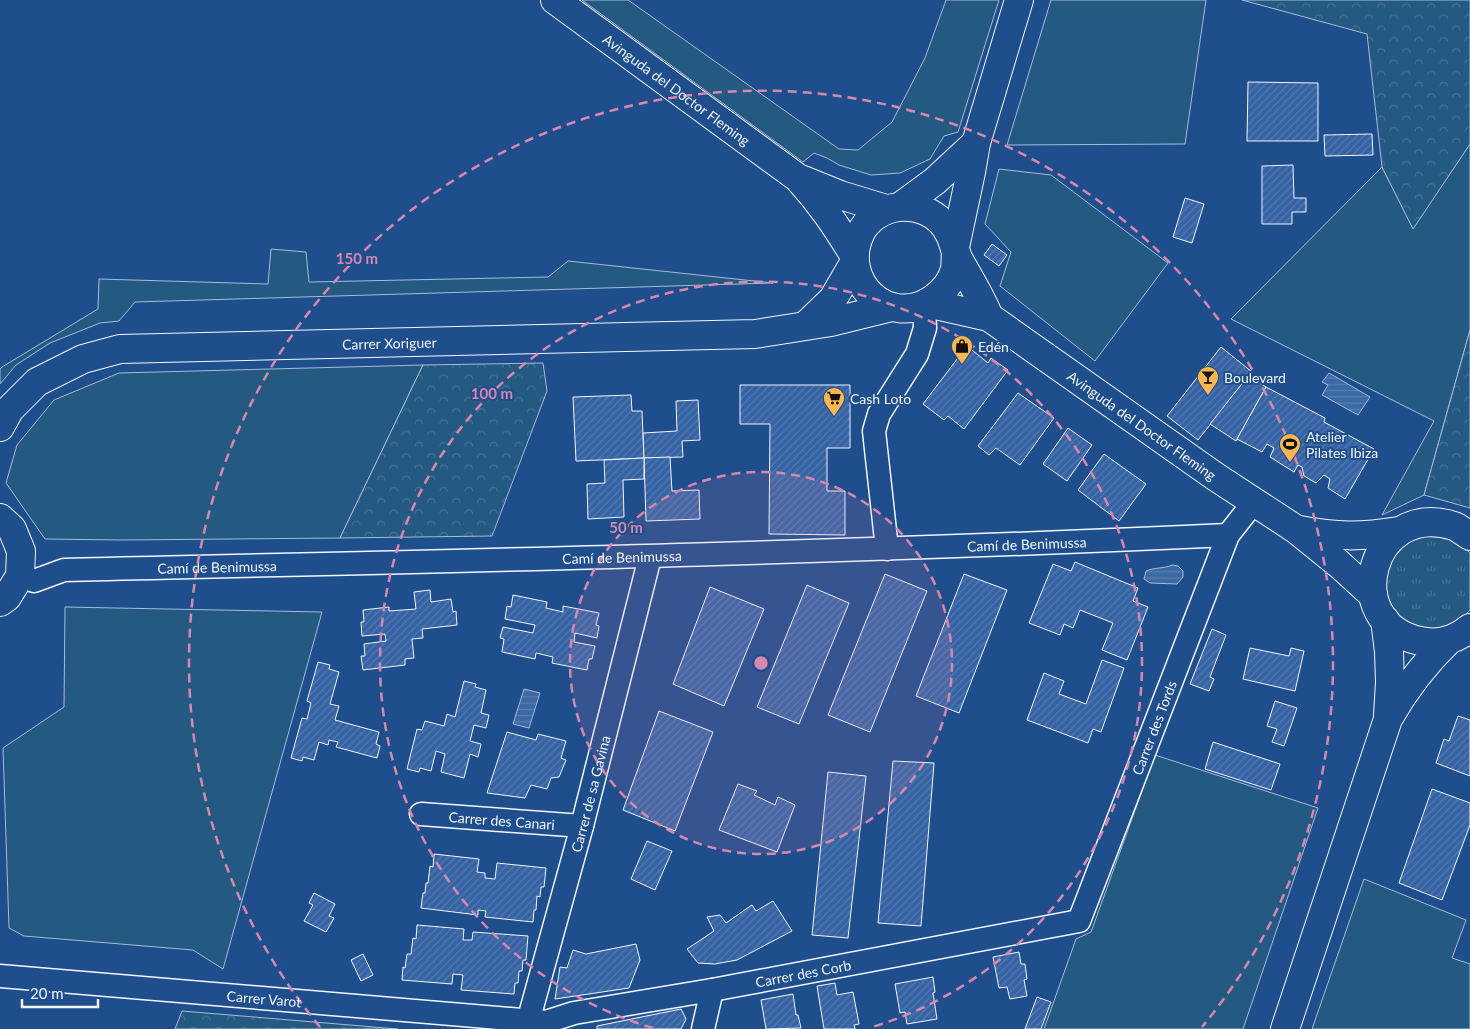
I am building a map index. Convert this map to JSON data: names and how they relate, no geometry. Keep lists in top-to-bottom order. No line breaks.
{"streets":{"main road":["Avinguda del Doctor Fleming","Carrer Xoriguer"],"street":["Camí de Benimussa","Carrer des Tords","Carrer de sa Gavina","Carrer des Canari","Carrer des Corb","Carrer Varot"]},"crossings":[["Avinguda del Doctor Fleming","Carrer Xoriguer"],["Avinguda del Doctor Fleming","Carrer des Tords"],["Camí de Benimussa","Carrer des Tords"],["Camí de Benimussa","Carrer de sa Gavina"],["Carrer des Tords","Carrer des Corb"],["Carrer de sa Gavina","Carrer des Canari"],["Carrer de sa Gavina","Carrer des Corb"],["Carrer de sa Gavina","Carrer Varot"],["Carrer des Corb","Carrer Varot"]],"places":{"shop":["Edén"],"bar":["Boulevard"],"supermarket":["Cash Loto"],"sports":["Atelier Pilates Ibiza"]},"scale_bar":"20 m","rings":["150 m","100 m","50 m"]}
